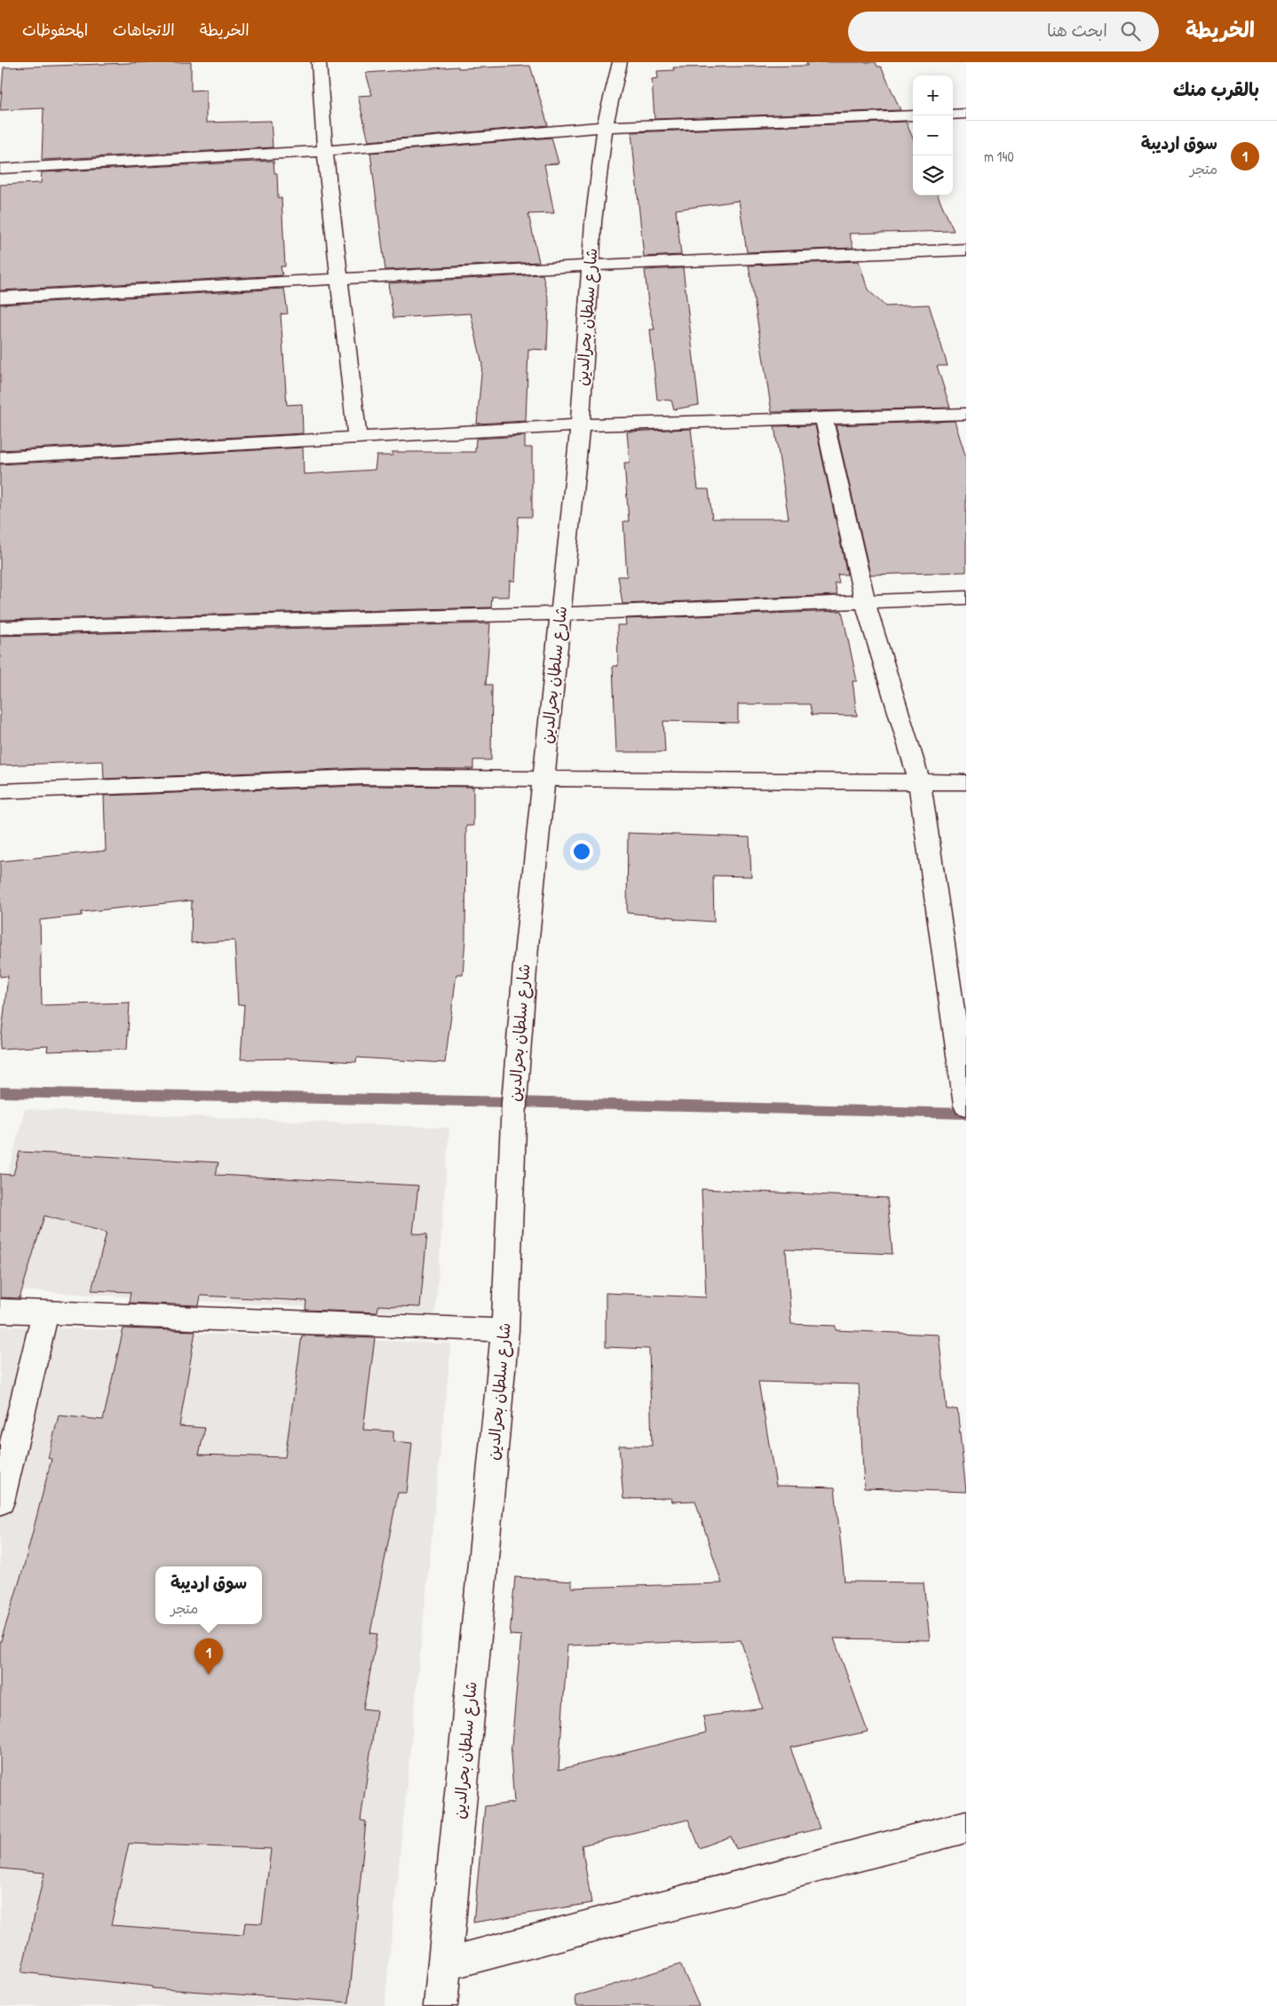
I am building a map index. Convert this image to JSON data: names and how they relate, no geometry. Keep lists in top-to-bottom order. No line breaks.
{"streets":{"street":["شارع سلطان بحرالدين"]},"page":{"header":"الخريطة","search":"ابحث هنا","nav":["الخريطة","الاتجاهات","المحفوظات"],"heading":"بالقرب منك","map_buttons":["+","−"],"list":[{"mark":"1","name":"سوق ارديبة","note":"متجر","value":"140 m"}],"popup":["سوق ارديبة","متجر"],"pins":"1"}}
